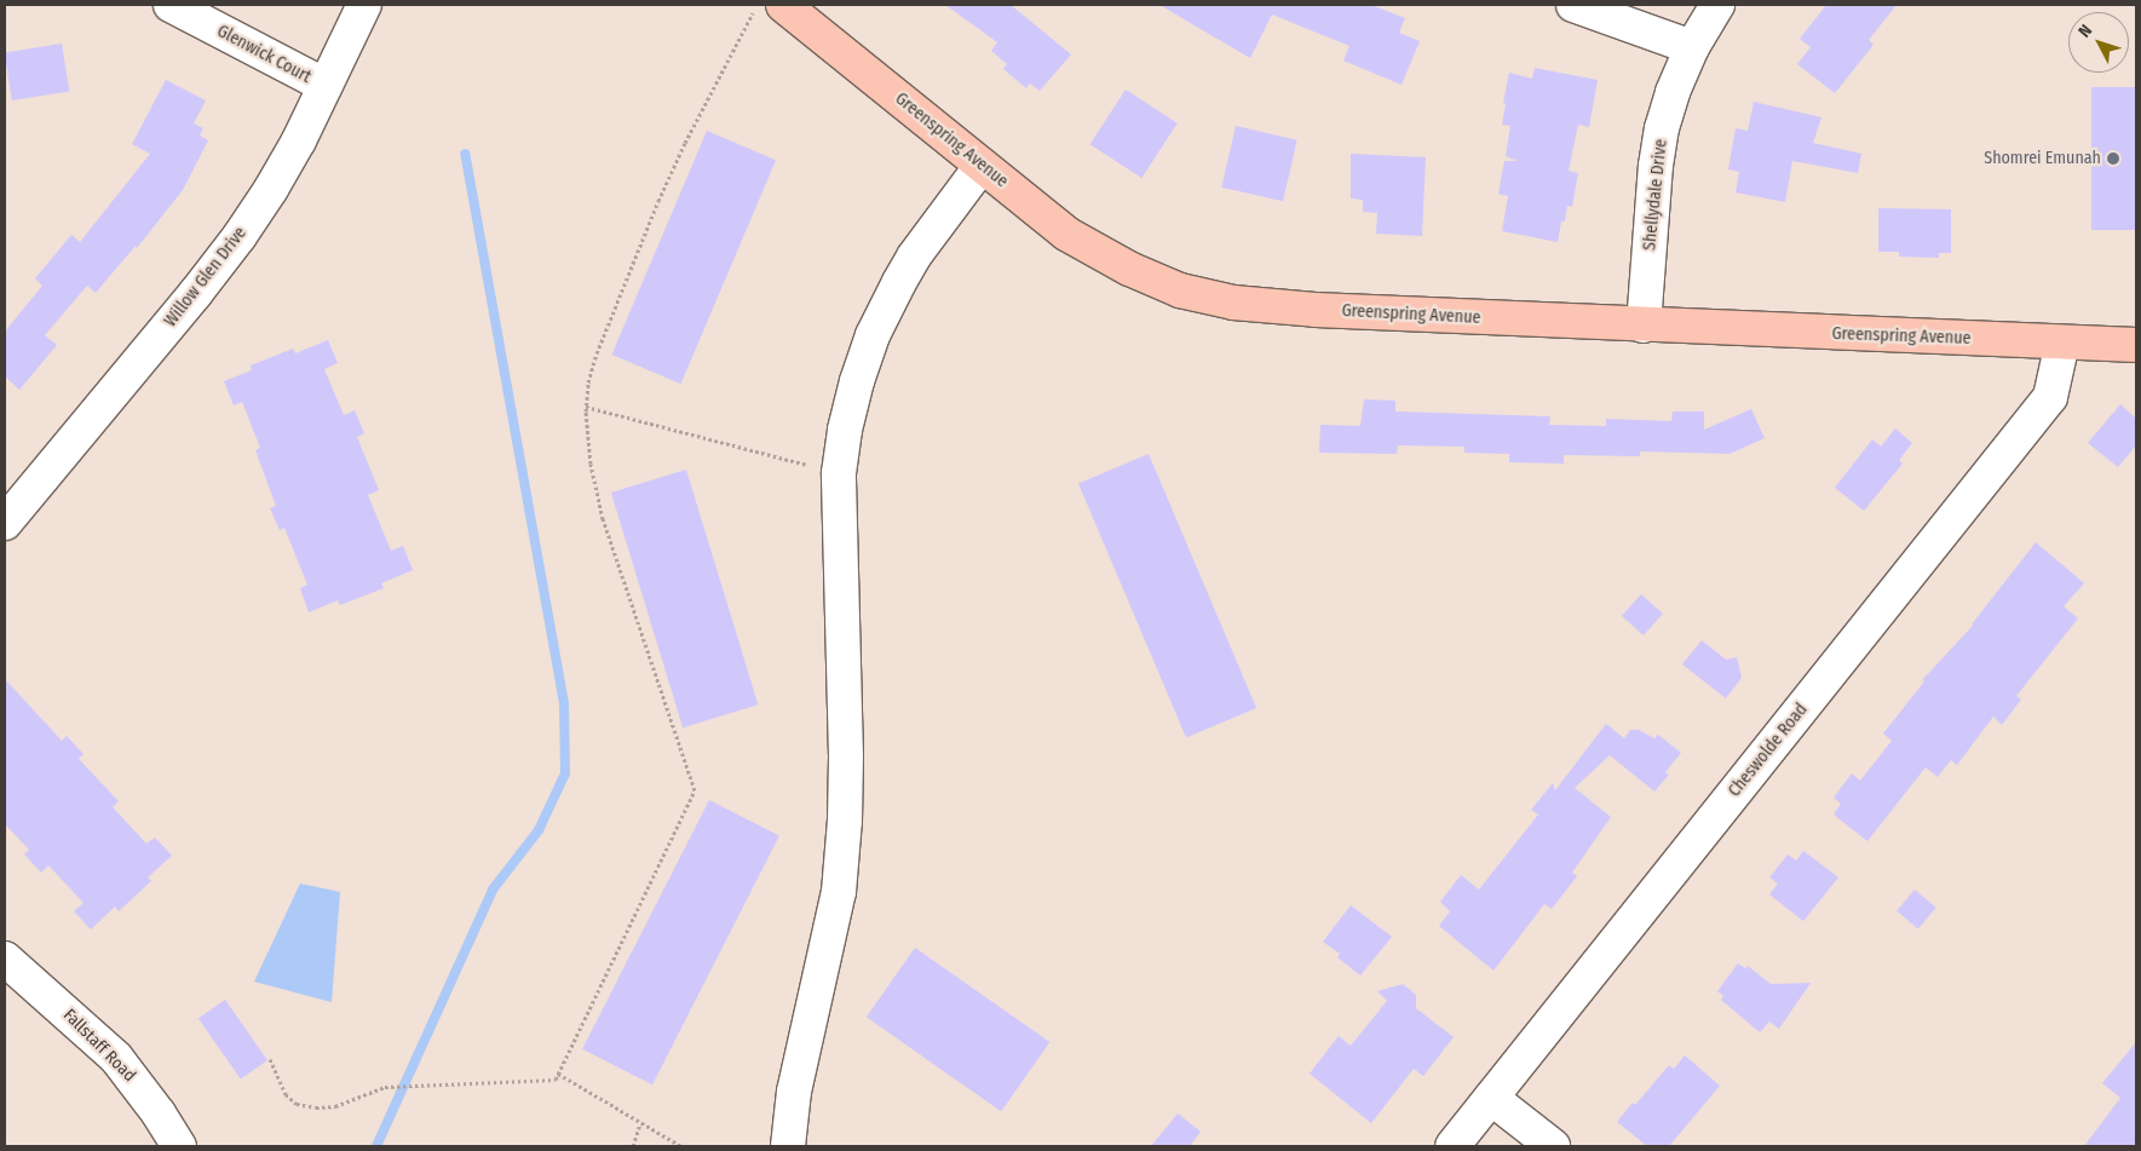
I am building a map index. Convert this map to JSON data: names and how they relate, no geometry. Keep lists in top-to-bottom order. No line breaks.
{"streets":{"main road":["Greenspring Avenue"],"street":["Glenwick Court","Shellydale Drive","Willow Glen Drive","Cheswolde Road","Fallstaff Road"]},"crossings":[["Glenwick Court","Willow Glen Drive"],["Greenspring Avenue","Shellydale Drive"],["Greenspring Avenue","Cheswolde Road"]],"places":["Shomrei Emunah"],"north":"top left"}
